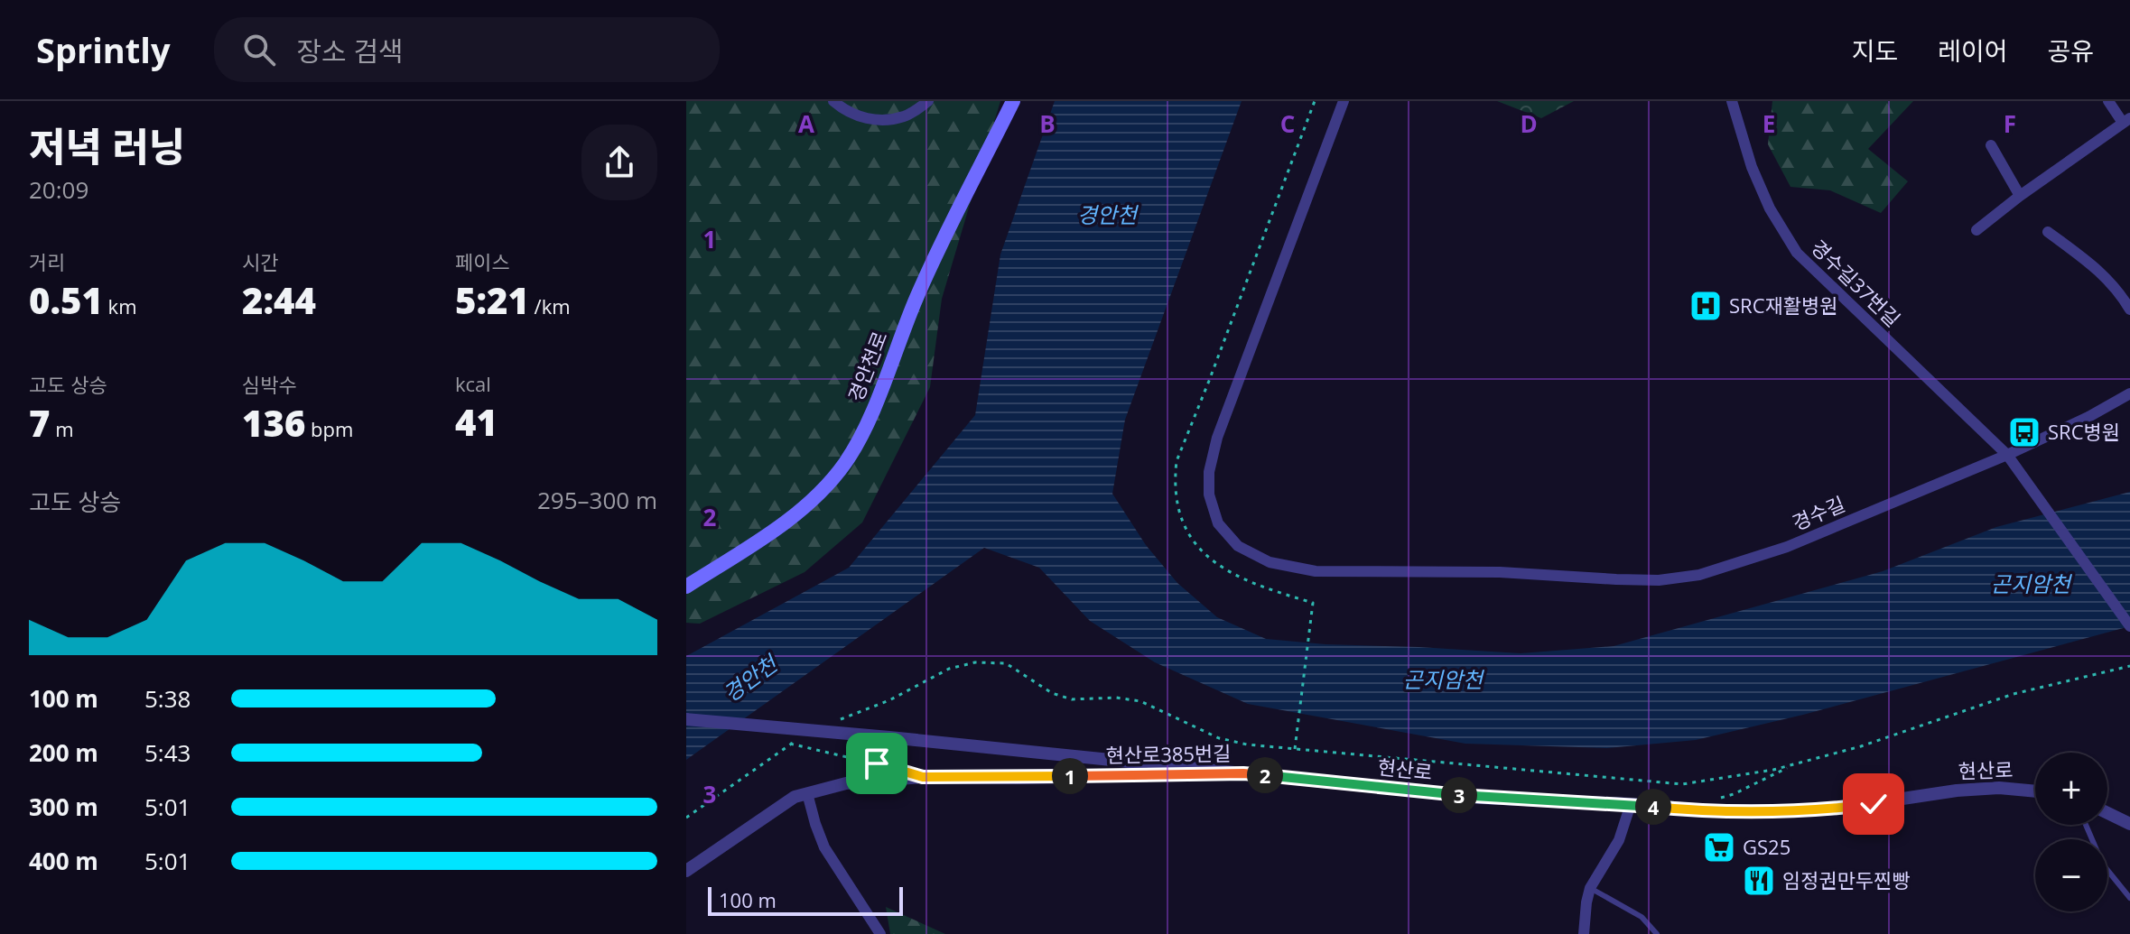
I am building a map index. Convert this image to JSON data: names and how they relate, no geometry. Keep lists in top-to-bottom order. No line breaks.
{"streets":{"main road":["경안천로"],"street":["경수길37번길","경수길","현산로385번길","현산로"]},"crossings":[["경수길37번길","경수길"],["현산로385번길","현산로"]],"water":["경안천","곤지암천"],"places":{"hospital":["SRC재활병원"],"bus stop":["SRC병원"],"supermarket":["GS25"],"restaurant":["임정권만두찐빵"]},"scale_bar":"100 m","page":{"header":"Sprintly","search":"장소 검색","nav":["지도","레이어","공유"],"heading":["저녁 러닝","20:09"],"stats":[["거리","0.51 km"],["시간","2:44"],["페이스","5:21 /km"],["고도 상승","7 m"],["심박수","136 bpm"],["kcal","41"]],"chart":["고도 상승","295–300 m"],"list":[{"name":"100 m","note":"5:38"},{"name":"200 m","note":"5:43"},{"name":"300 m","note":"5:01"},{"name":"400 m","note":"5:01"}],"map_buttons":["+","−"],"pins":["2","1","3","4"],"scale":"100 m"},"grid":{"columns":["A","B","C","D","E","F"],"rows":["1","2","3"]}}
